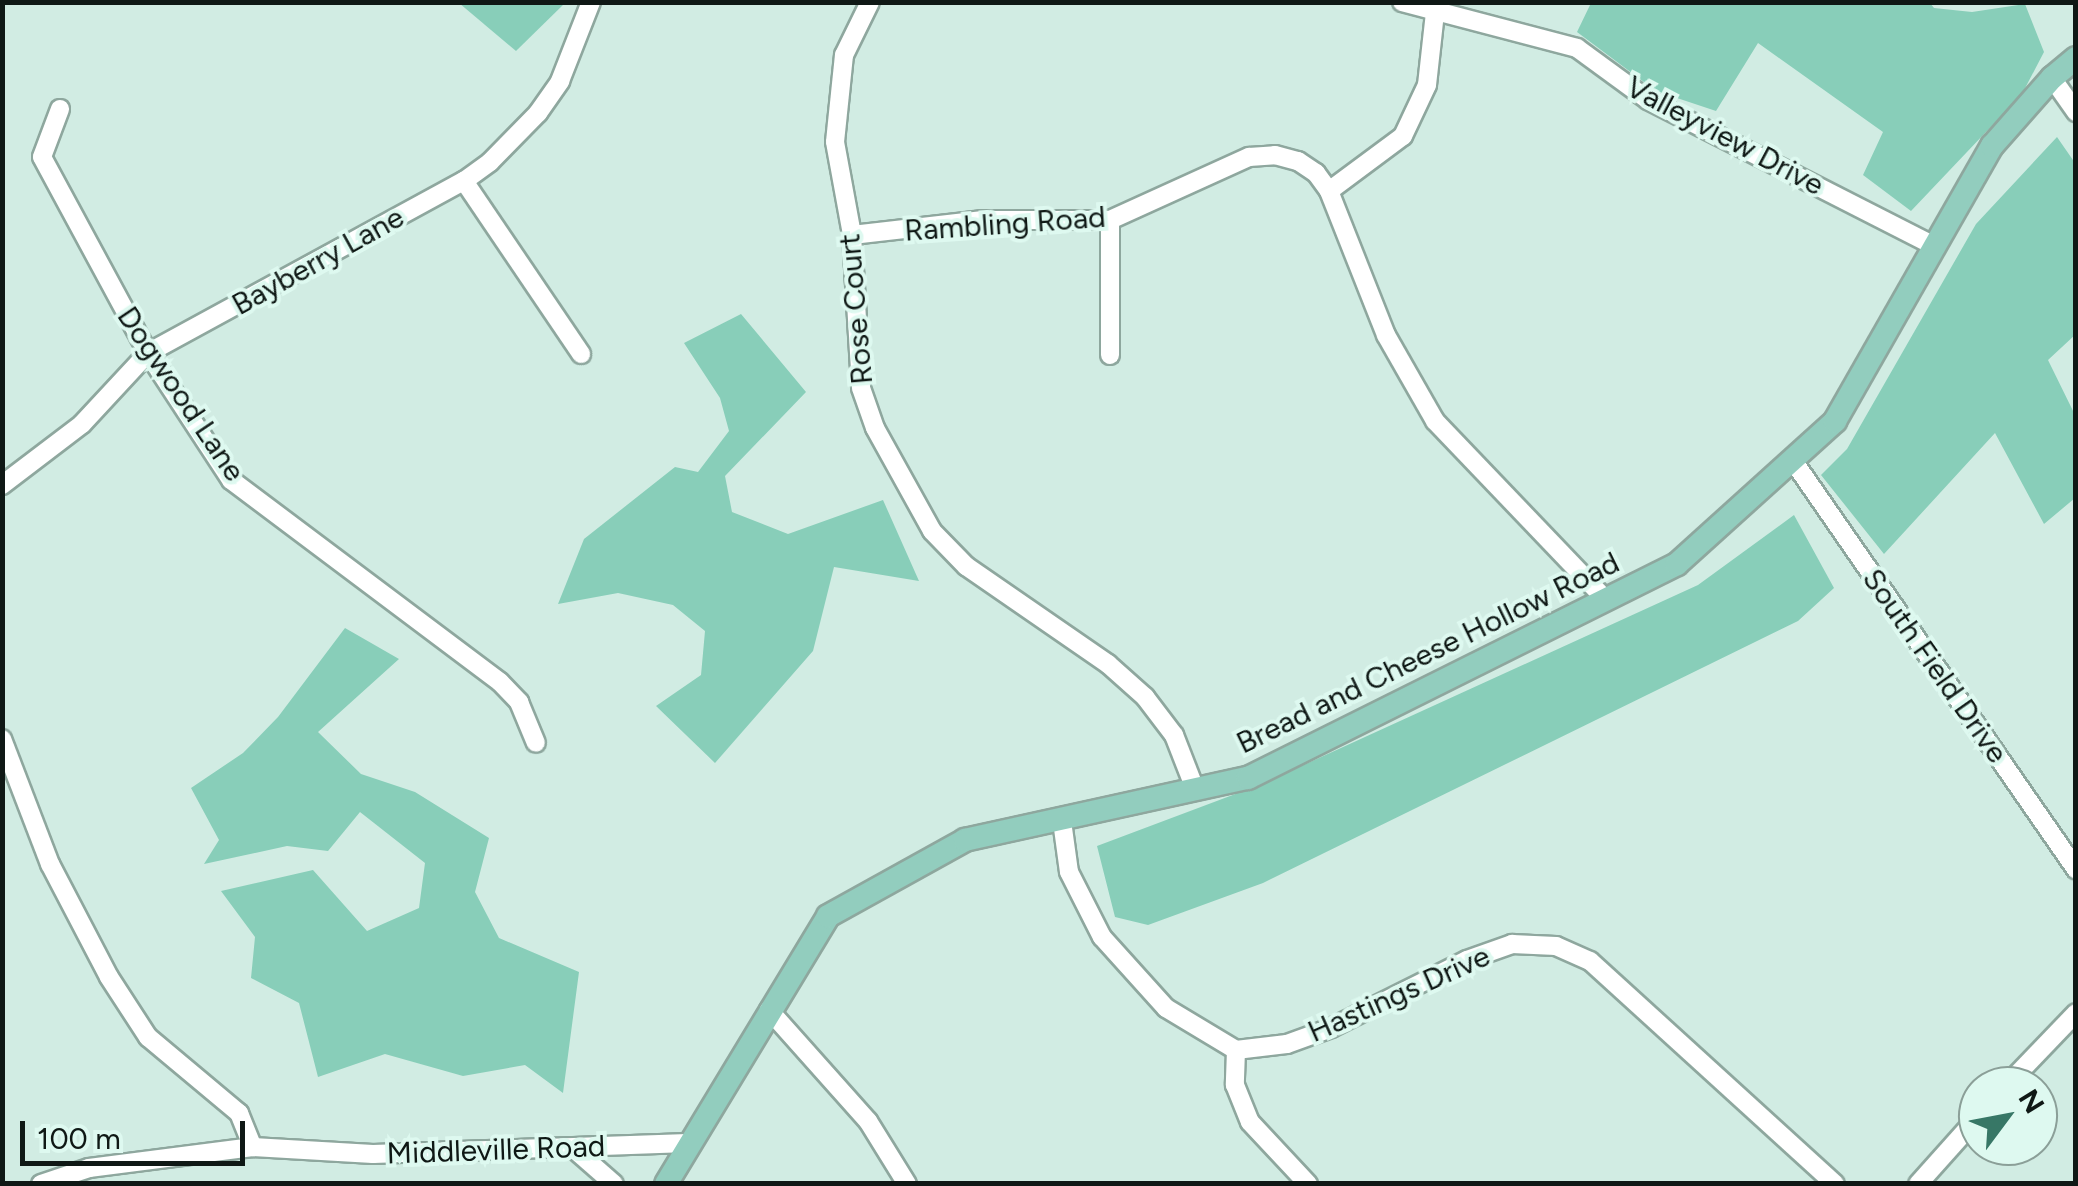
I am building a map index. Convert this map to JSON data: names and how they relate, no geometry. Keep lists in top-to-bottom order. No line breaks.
{"streets":{"main road":["Bread and Cheese Hollow Road"],"street":["Valleyview Drive","Rambling Road","Bayberry Lane","Rose Court","Dogwood Lane","South Field Drive","Hastings Drive","Middleville Road"]},"crossings":[["Valleyview Drive","Bread and Cheese Hollow Road"],["Rambling Road","Rose Court"],["Bayberry Lane","Dogwood Lane"],["Rose Court","Bread and Cheese Hollow Road"],["Bread and Cheese Hollow Road","South Field Drive"],["Bread and Cheese Hollow Road","Middleville Road"]],"scale_bar":"100 m","north":"top right"}
